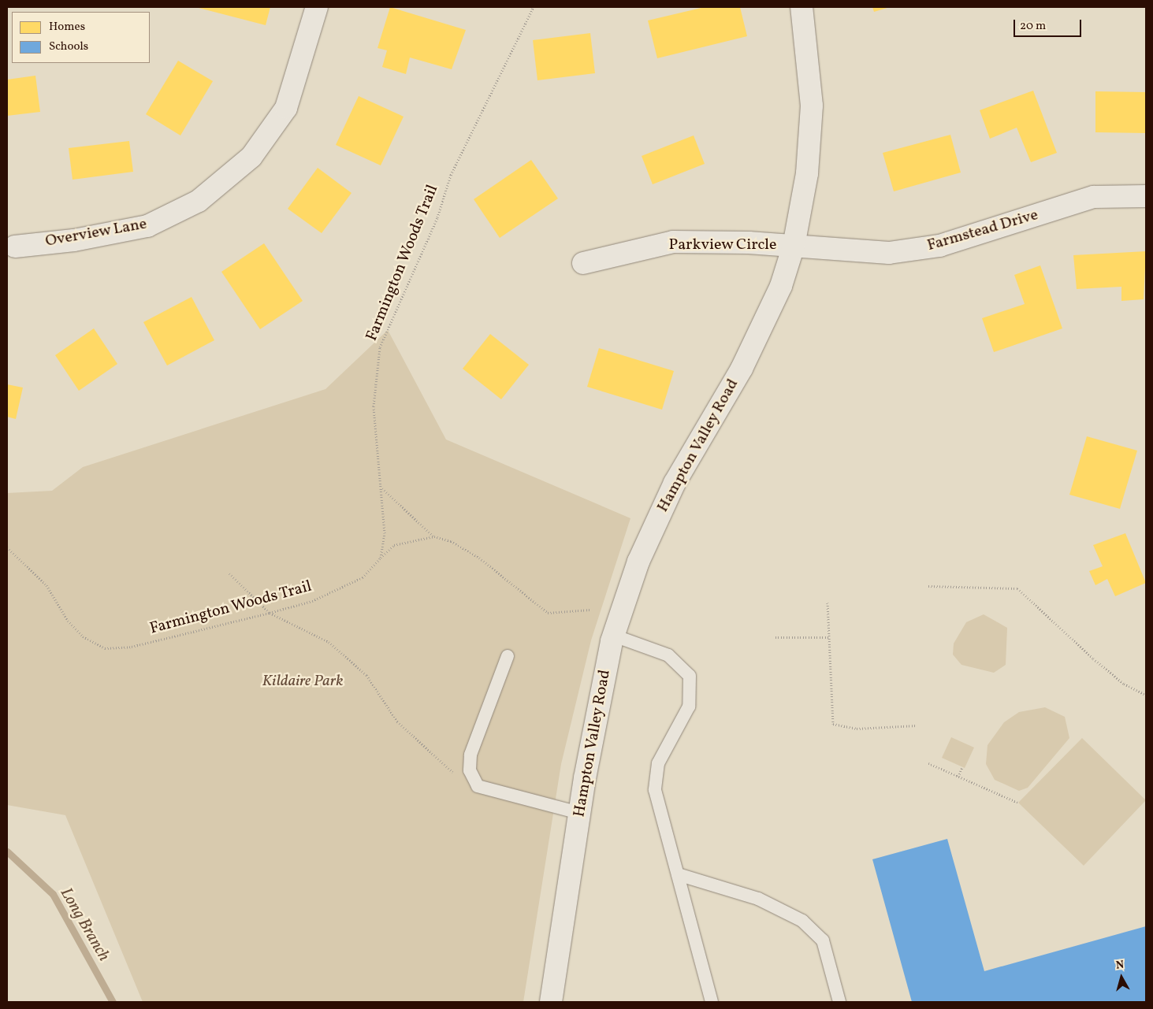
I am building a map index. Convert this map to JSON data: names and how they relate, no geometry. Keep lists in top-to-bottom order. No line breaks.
{"streets":{"street":["Farmstead Drive","Overview Lane","Parkview Circle","Hampton Valley Road"],"path":["Farmington Woods Trail"]},"crossings":[["Farmstead Drive","Parkview Circle"],["Farmstead Drive","Hampton Valley Road"],["Parkview Circle","Hampton Valley Road"]],"water":["Long Branch"],"parks":["Kildaire Park"],"legend":["Homes","Schools"],"scale_bar":"20 m","north":"top"}
